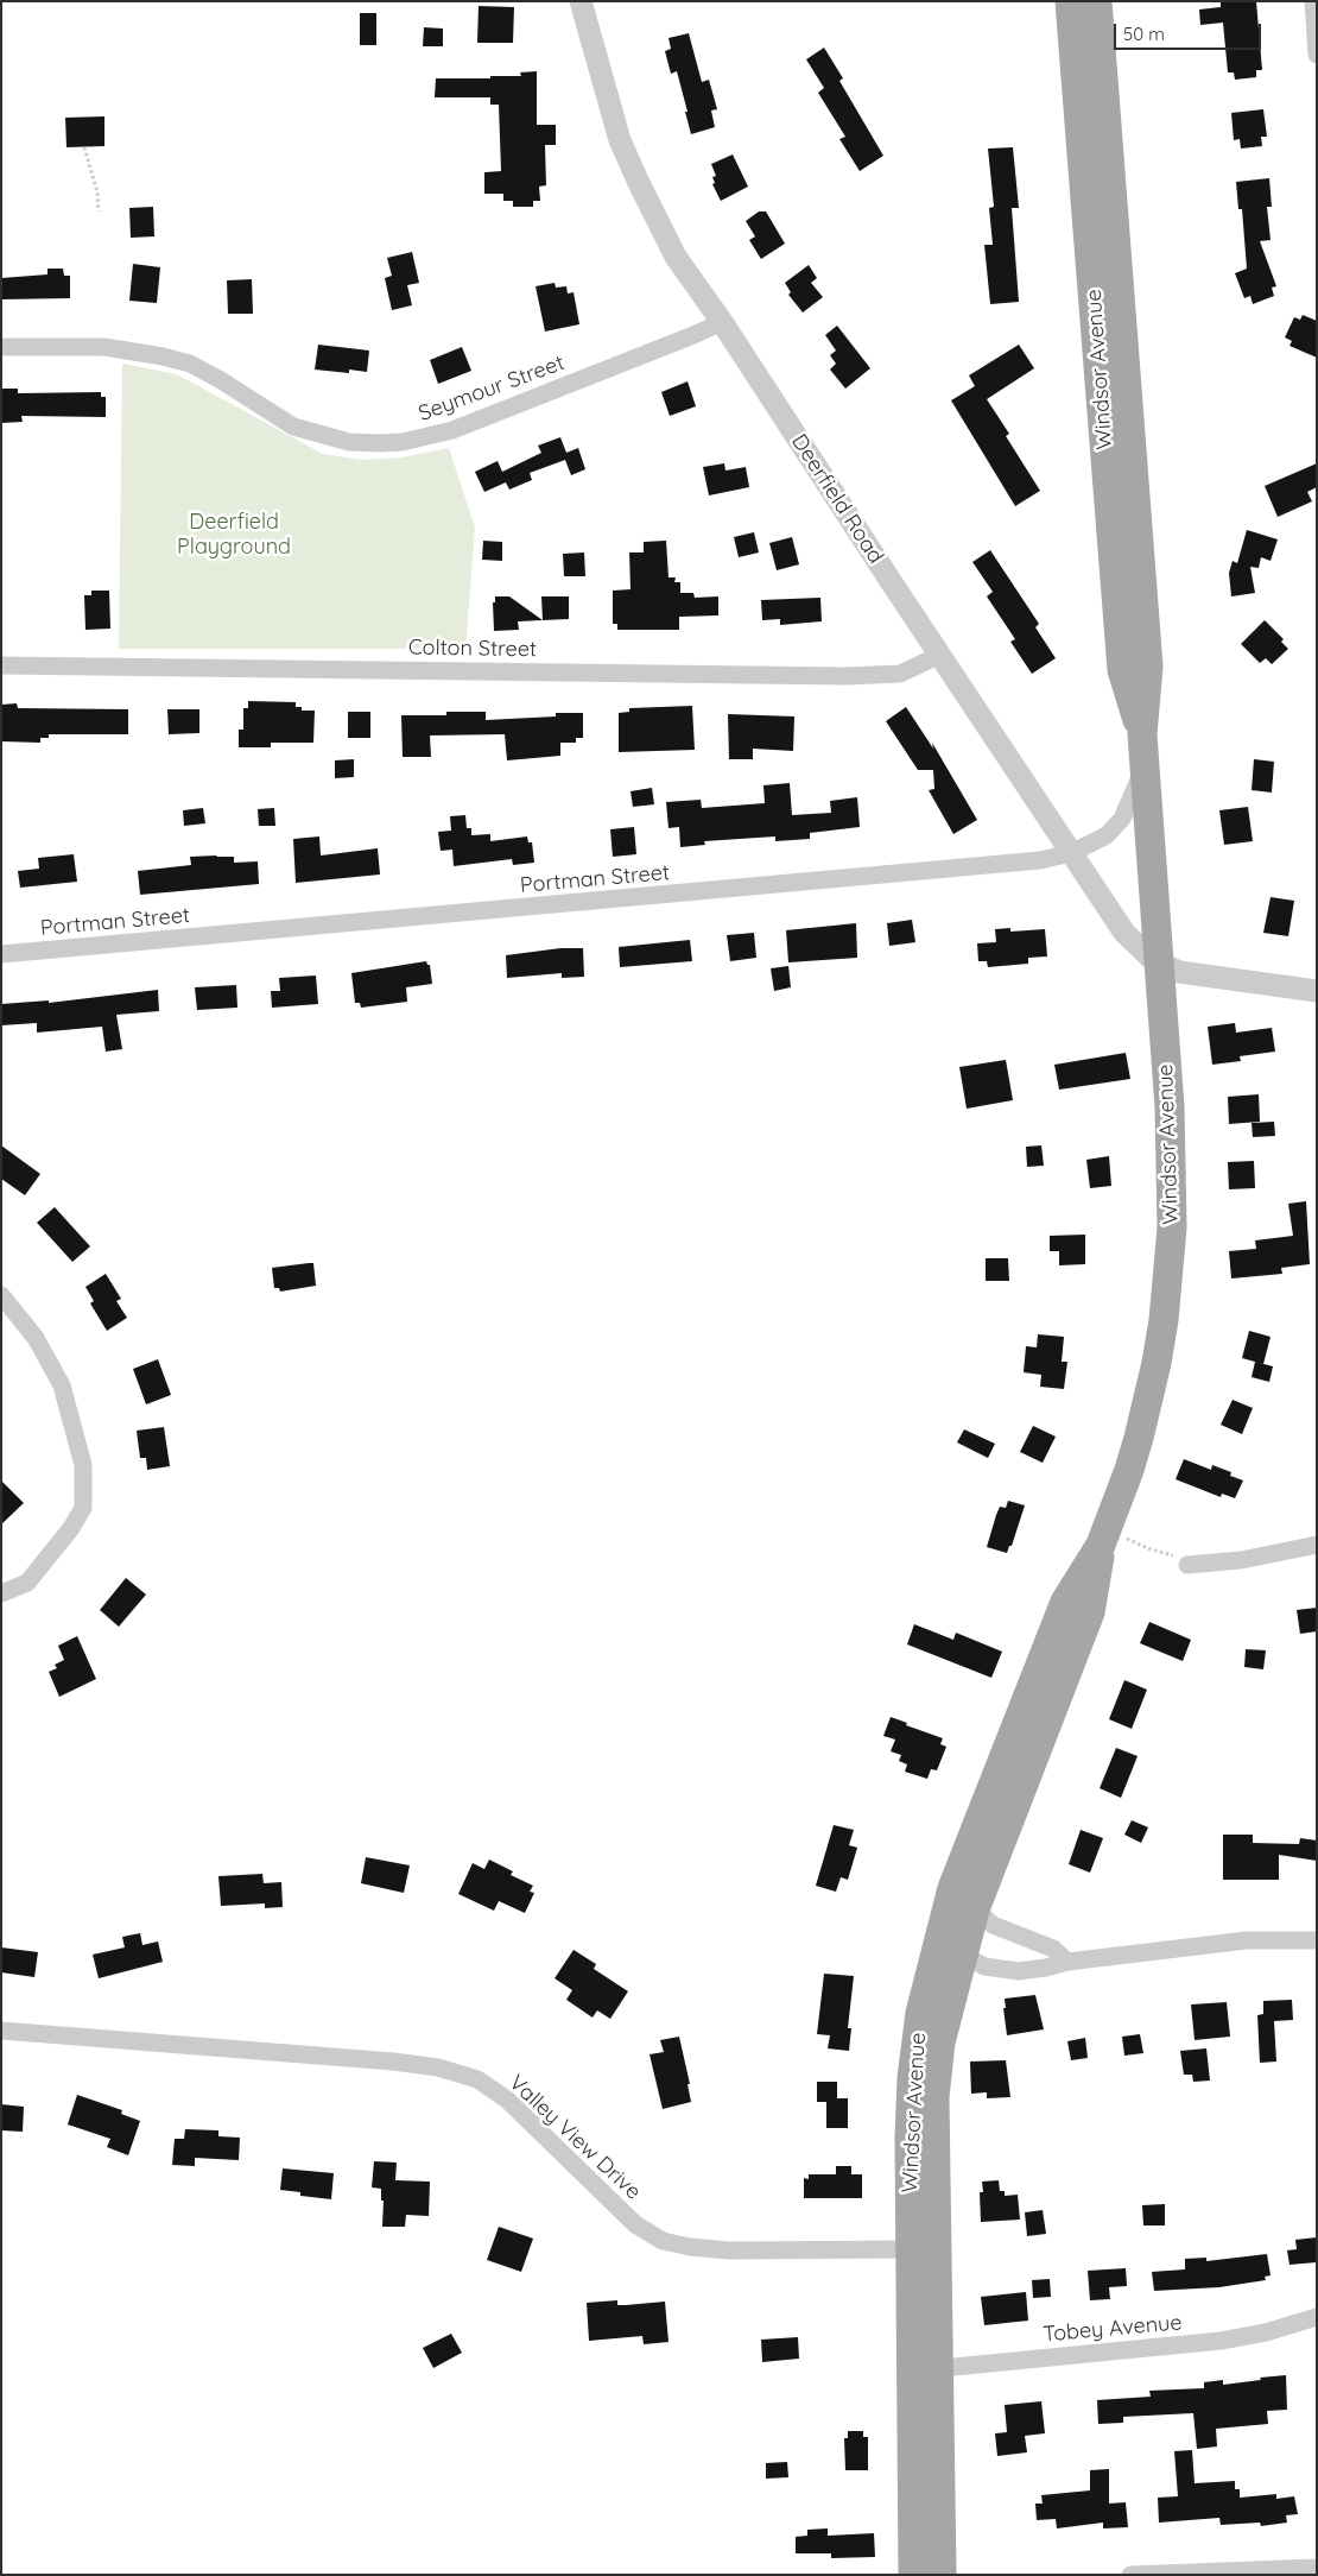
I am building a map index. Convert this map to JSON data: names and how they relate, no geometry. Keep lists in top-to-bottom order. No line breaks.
{"streets":{"main road":["Windsor Avenue"],"street":["Seymour Street","Deerfield Road","Colton Street","Portman Street","Valley View Drive","Tobey Avenue"]},"crossings":[["Windsor Avenue","Deerfield Road"],["Windsor Avenue","Portman Street"],["Windsor Avenue","Valley View Drive"],["Windsor Avenue","Tobey Avenue"],["Seymour Street","Deerfield Road"],["Deerfield Road","Colton Street"],["Deerfield Road","Portman Street"]],"parks":["Deerfield Playground"],"scale_bar":"50 m"}
